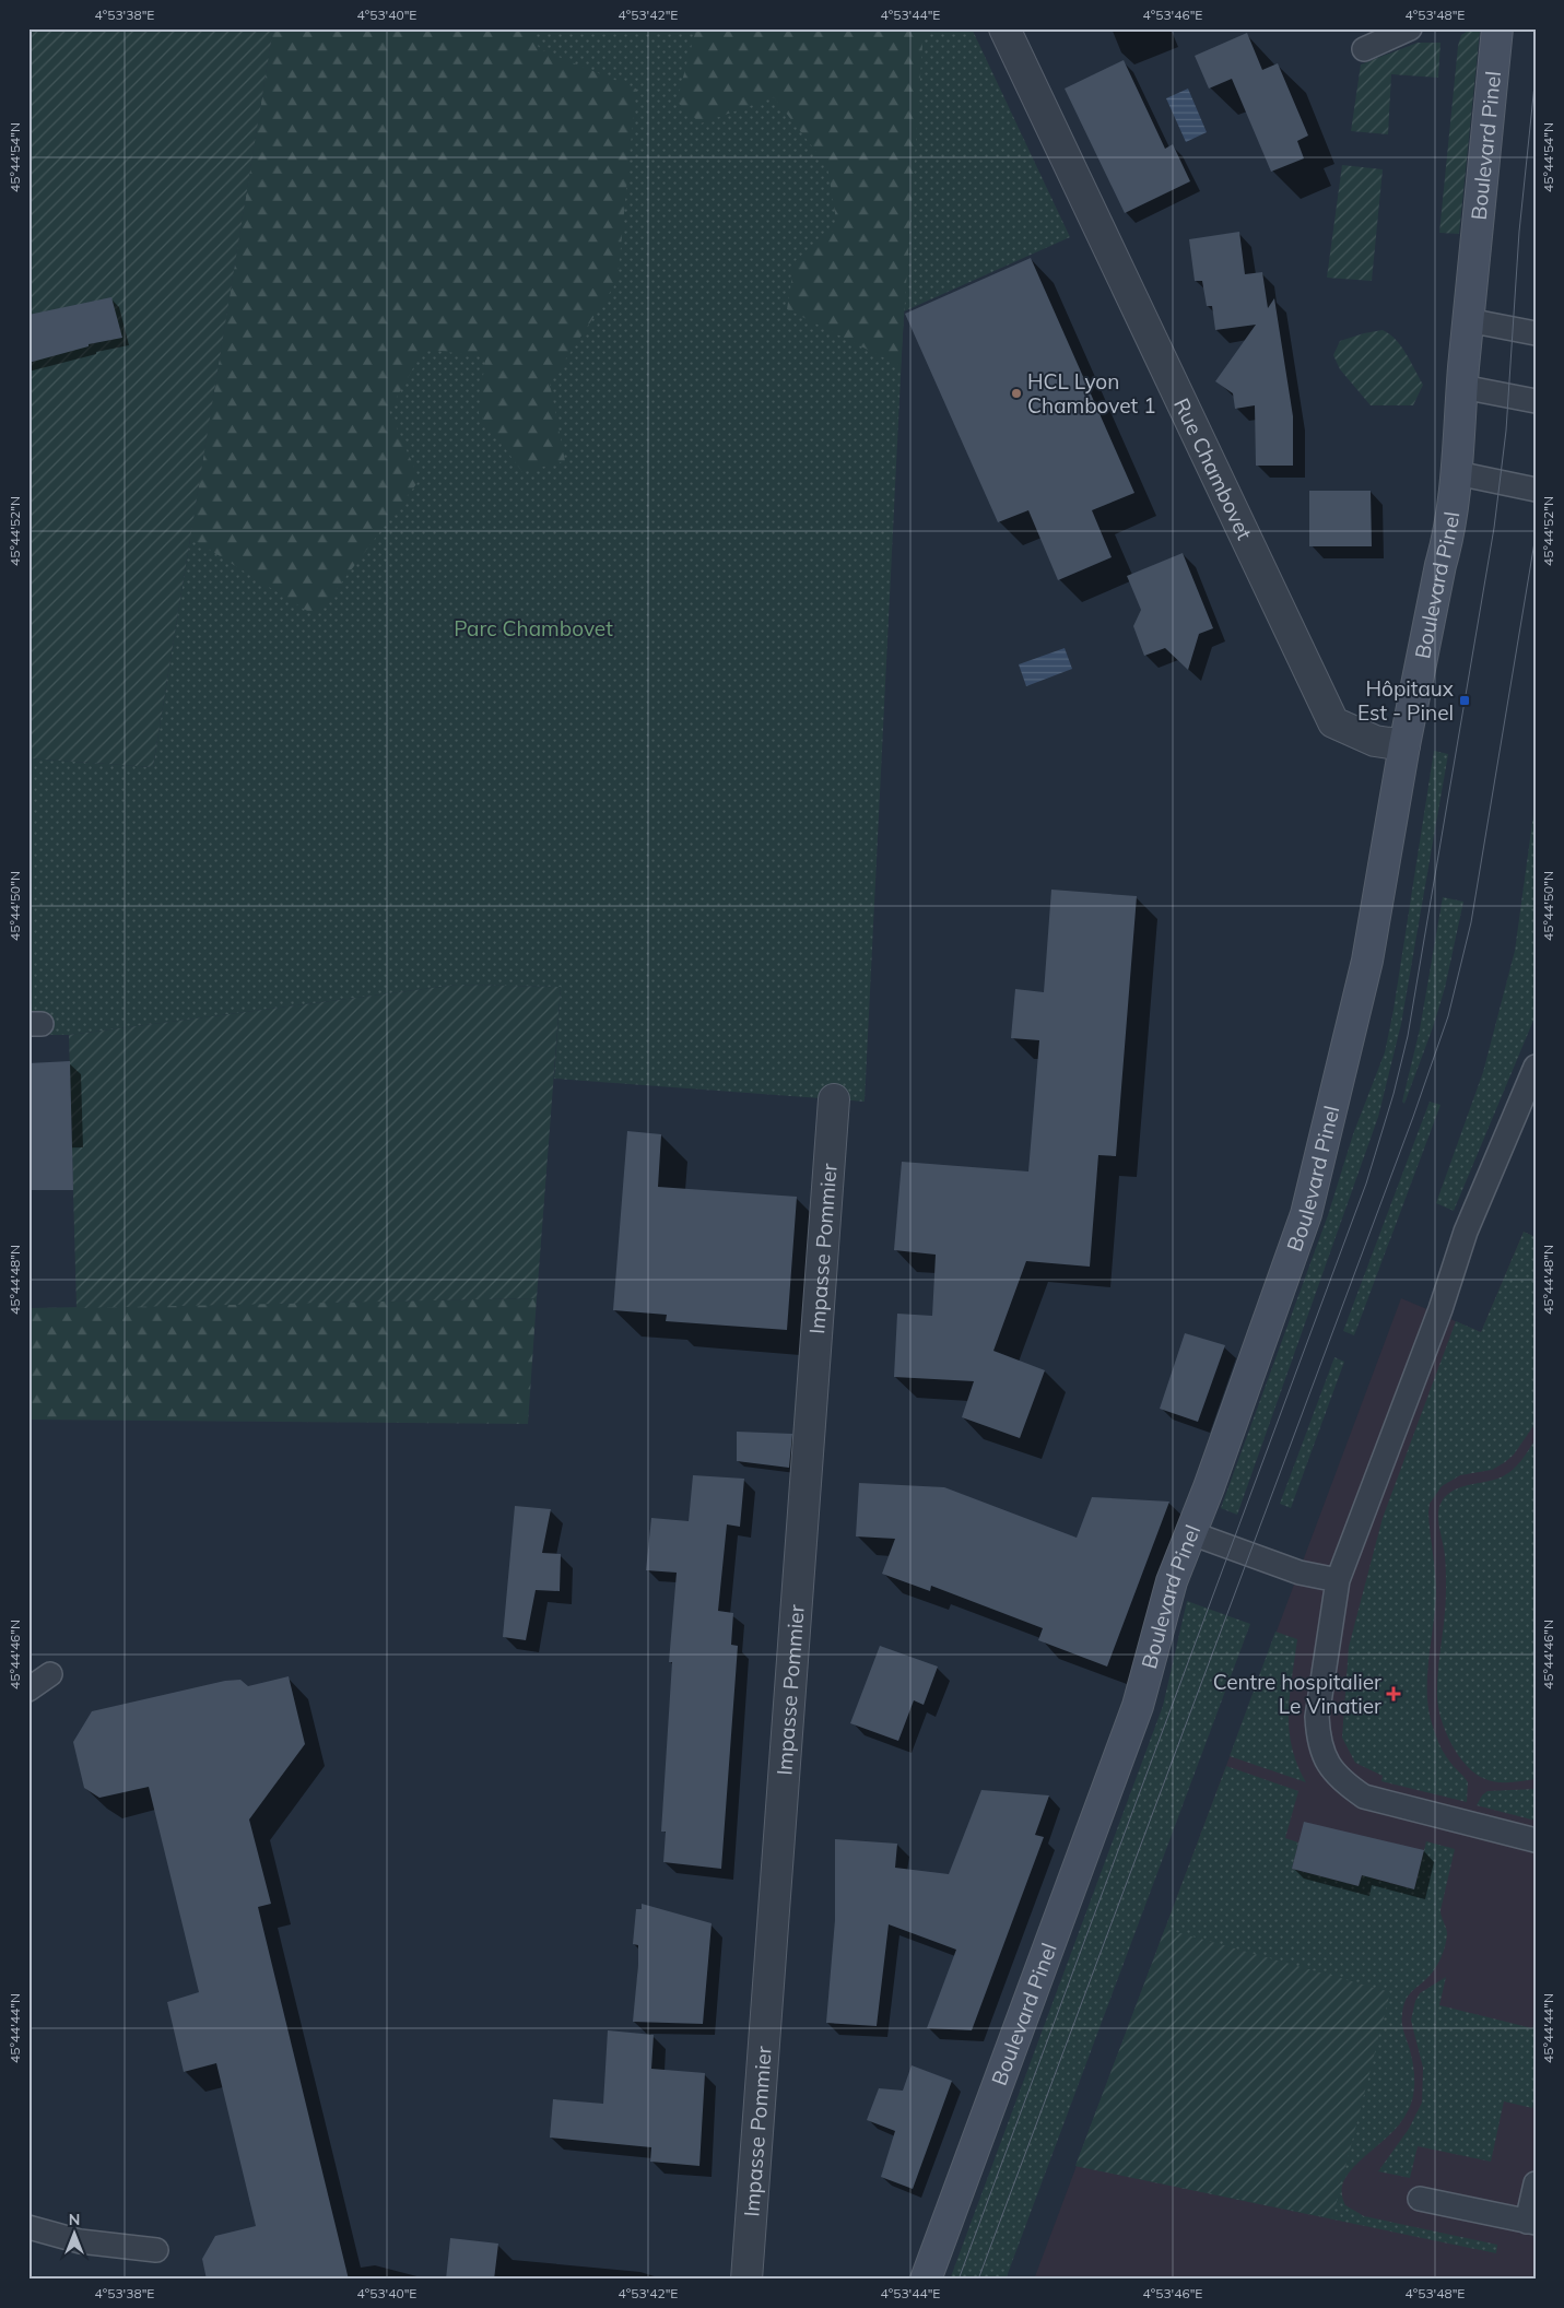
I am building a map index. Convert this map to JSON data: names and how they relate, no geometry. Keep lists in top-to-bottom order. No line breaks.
{"streets":{"main road":["Boulevard Pinel"],"street":["Rue Chambovet","Impasse Pommier"]},"crossings":[["Boulevard Pinel","Rue Chambovet"]],"parks":["Parc Chambovet"],"places":{"other":["HCL Lyon Chambovet 1"],"transit":["Hôpitaux Est - Pinel"],"health":["Centre hospitalier Le Vinatier"]},"north":"top","coordinates":["4°53'38\"E","4°53'40\"E","4°53'42\"E","4°53'44\"E","4°53'46\"E","4°53'48\"E","45°44'54\"N","45°44'52\"N","45°44'50\"N","45°44'48\"N","45°44'46\"N","45°44'44\"N"]}
